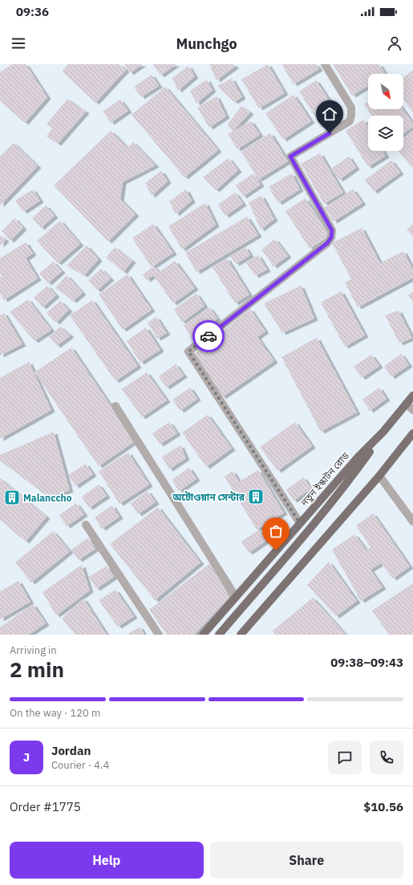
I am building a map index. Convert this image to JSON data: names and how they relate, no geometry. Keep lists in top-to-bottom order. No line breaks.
{"streets":{"main road":["নতুন ইস্কাটন রোড"]},"places":{"building":["অটোওয়ান সেন্টার","Malanccho"]},"north":"bottom right","page":{"status":"09:36","header":"Munchgo","heading":["2 min","Arriving in","09:38–09:43"],"panel":["Jordan","Courier · 4.4","Order #1775","$10.56"],"bar":"On the way · 120 m","round":"J","buttons":["Help","Share"]}}
